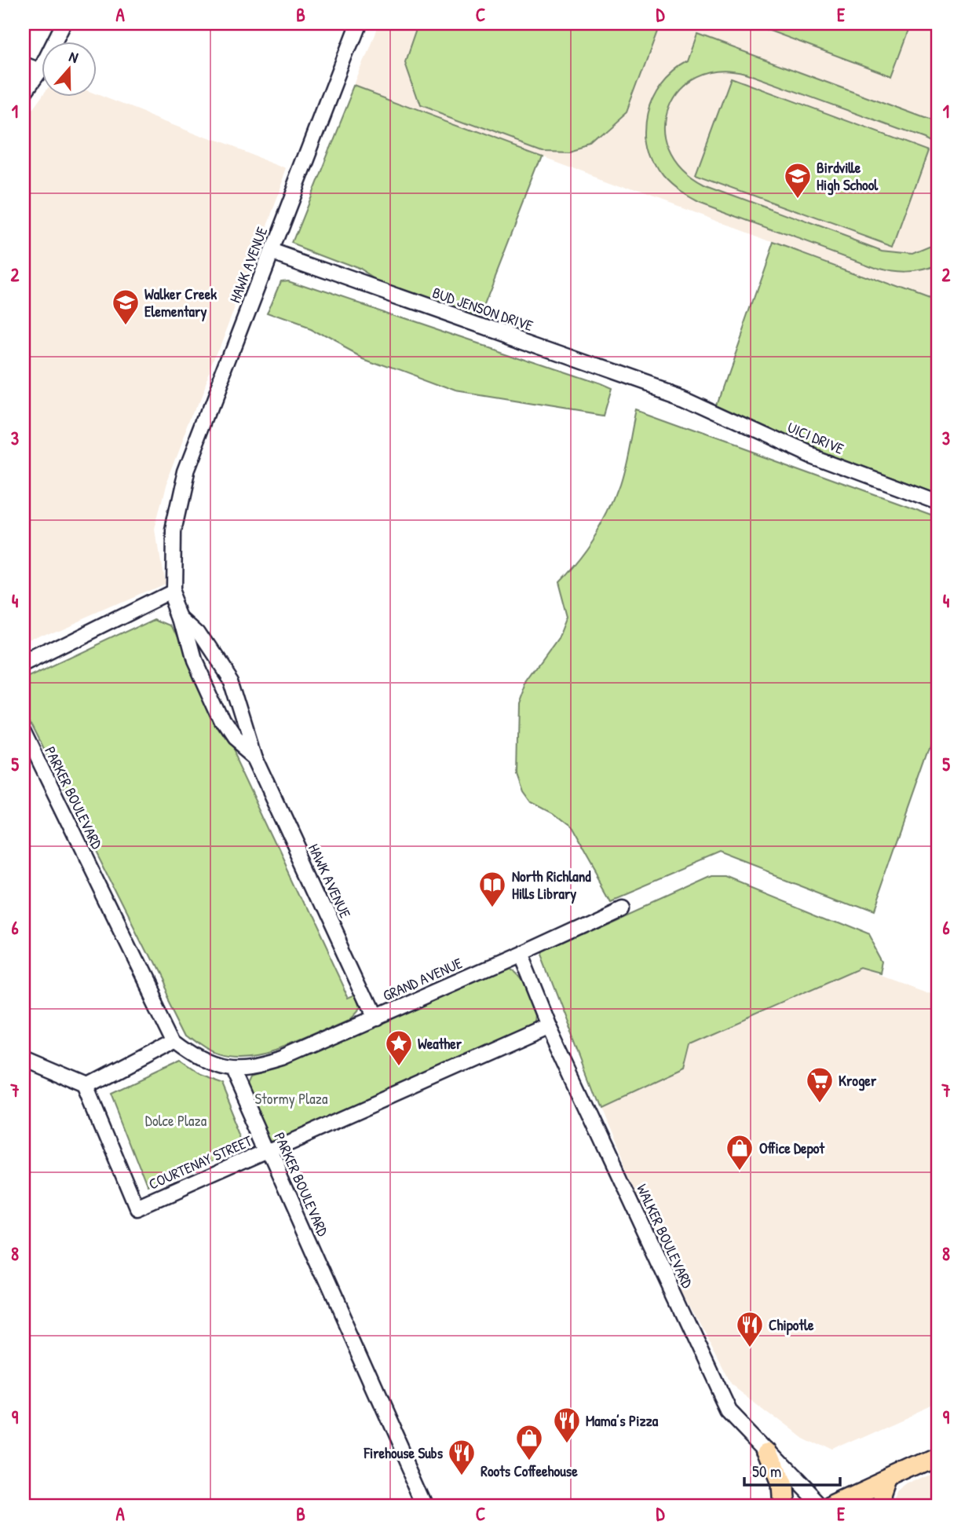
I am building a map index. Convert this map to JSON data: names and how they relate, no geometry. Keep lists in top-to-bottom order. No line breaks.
{"streets":{"street":["HAWK AVENUE","BUD JENSON DRIVE","UICI DRIVE","PARKER BOULEVARD","GRAND AVENUE","COURTENAY STREET","WALKER BOULEVARD"]},"crossings":[["HAWK AVENUE","BUD JENSON DRIVE"],["HAWK AVENUE","GRAND AVENUE"],["BUD JENSON DRIVE","UICI DRIVE"],["PARKER BOULEVARD","GRAND AVENUE"],["PARKER BOULEVARD","COURTENAY STREET"],["GRAND AVENUE","WALKER BOULEVARD"],["COURTENAY STREET","WALKER BOULEVARD"]],"parks":["Stormy Plaza","Dolce Plaza"],"places":{"school or university":["Birdville High School","Walker Creek Elementary"],"library":["North Richland Hills Library"],"place":["Weather"],"supermarket":["Kroger"],"shop":["Office Depot","Roots Coffeehouse"],"restaurant":["Chipotle","Mama’s Pizza","Firehouse Subs"]},"scale_bar":"50 m","north":"top","grid":{"columns":["A","B","C","D","E"],"rows":["1","2","3","4","5","6","7","8","9"]}}
